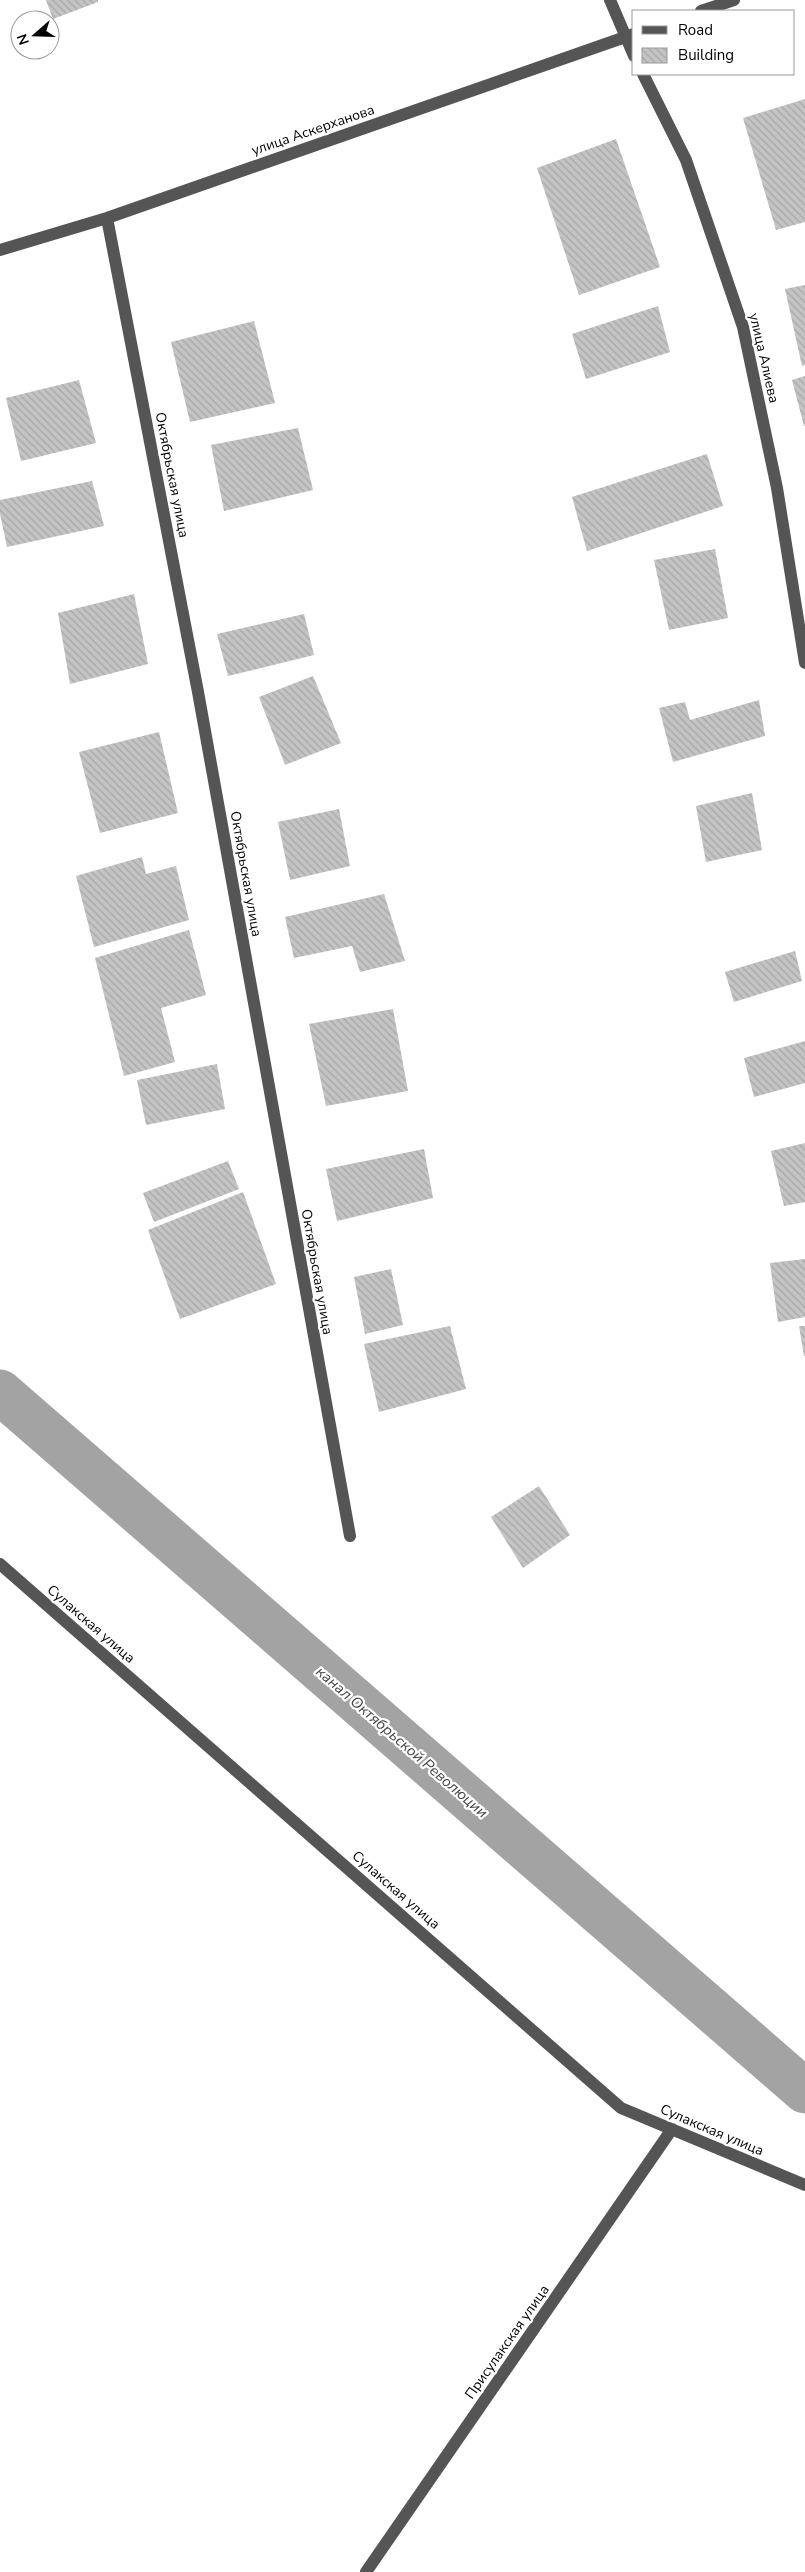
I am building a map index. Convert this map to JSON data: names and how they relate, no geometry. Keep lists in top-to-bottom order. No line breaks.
{"streets":{"street":["улица Аскерханова","улица Алиева","Октябрьская улица","Сулакская улица","Присулакская улица"]},"crossings":[["улица Аскерханова","Октябрьская улица"],["Сулакская улица","Присулакская улица"]],"water":["канал Октябрьской Революции"],"legend":["Road","Building"],"north":"left"}
